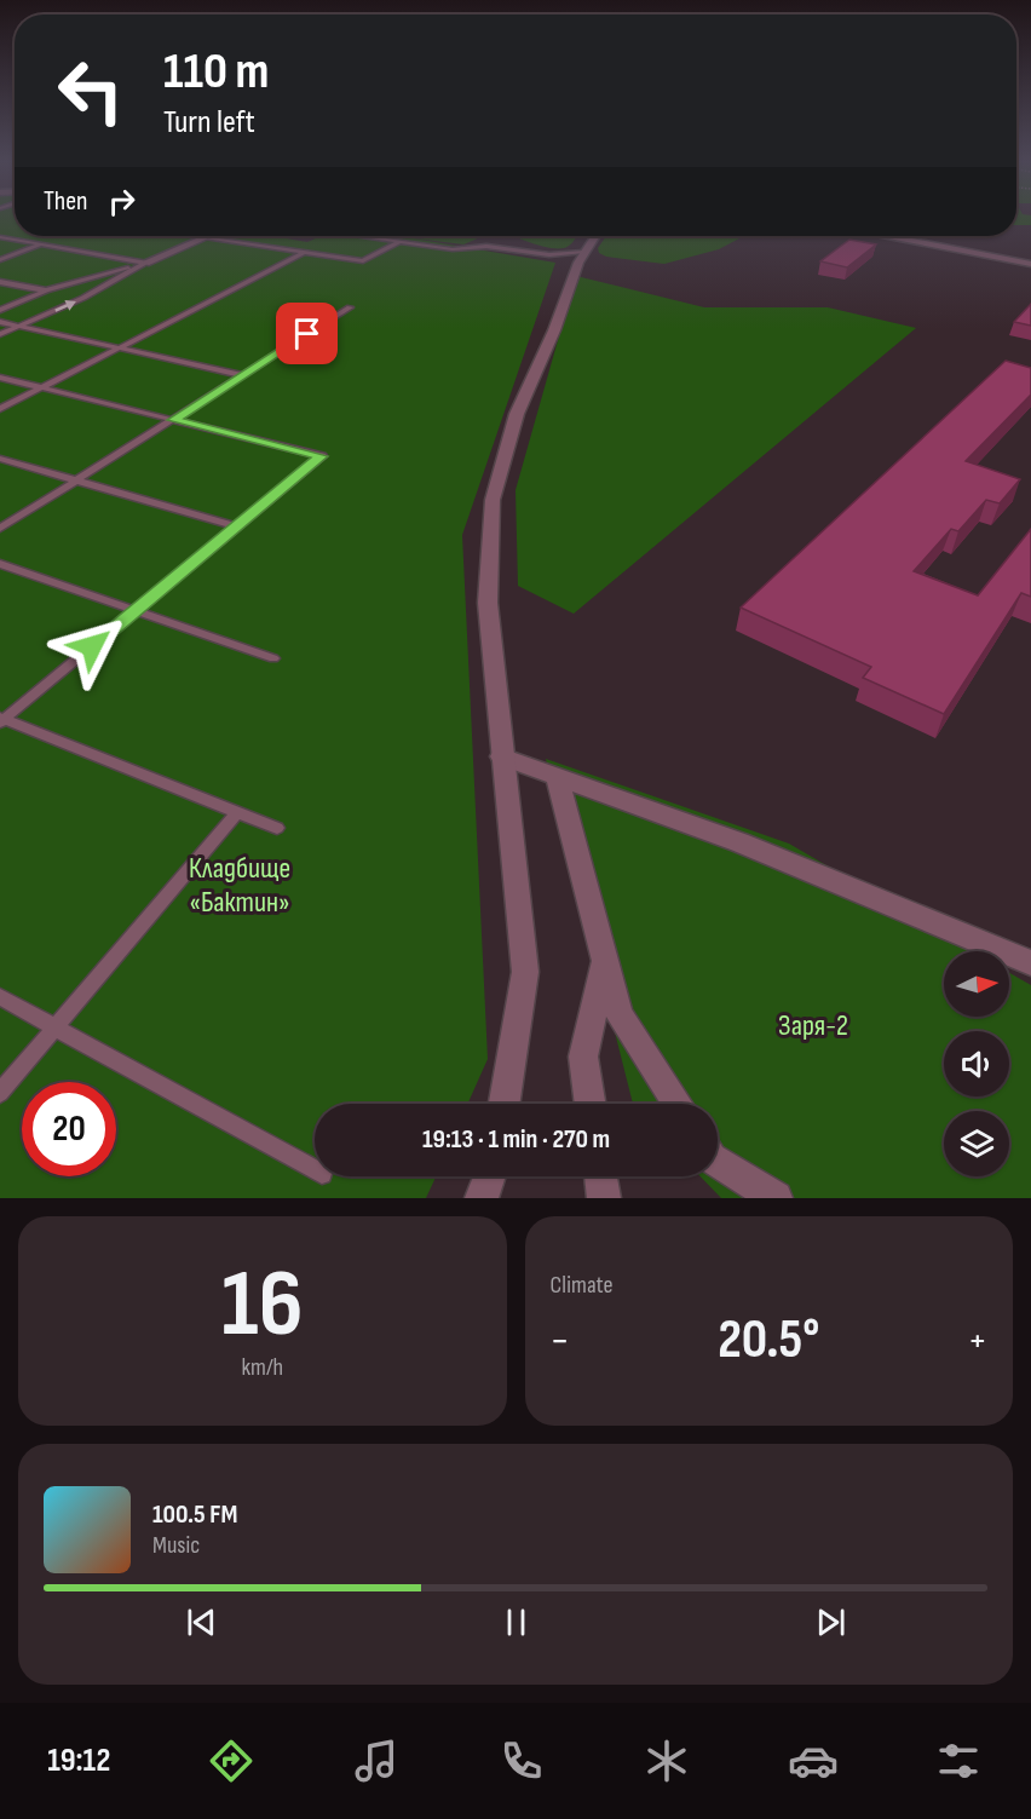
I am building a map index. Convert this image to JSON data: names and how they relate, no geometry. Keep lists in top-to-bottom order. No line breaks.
{"parks":["Кладбище «Бактин»","Заря-2"],"north":"right","page":{"turn":["110 m","Turn left"],"then":"Then","limit":"20","trip":"19:13 · 1 min · 270 m","tile":[["16","km/h"],"Climate"],"heat":["−","20.5°","+"],"song":["100.5 FM","Music"],"tabs":"19:12"}}
